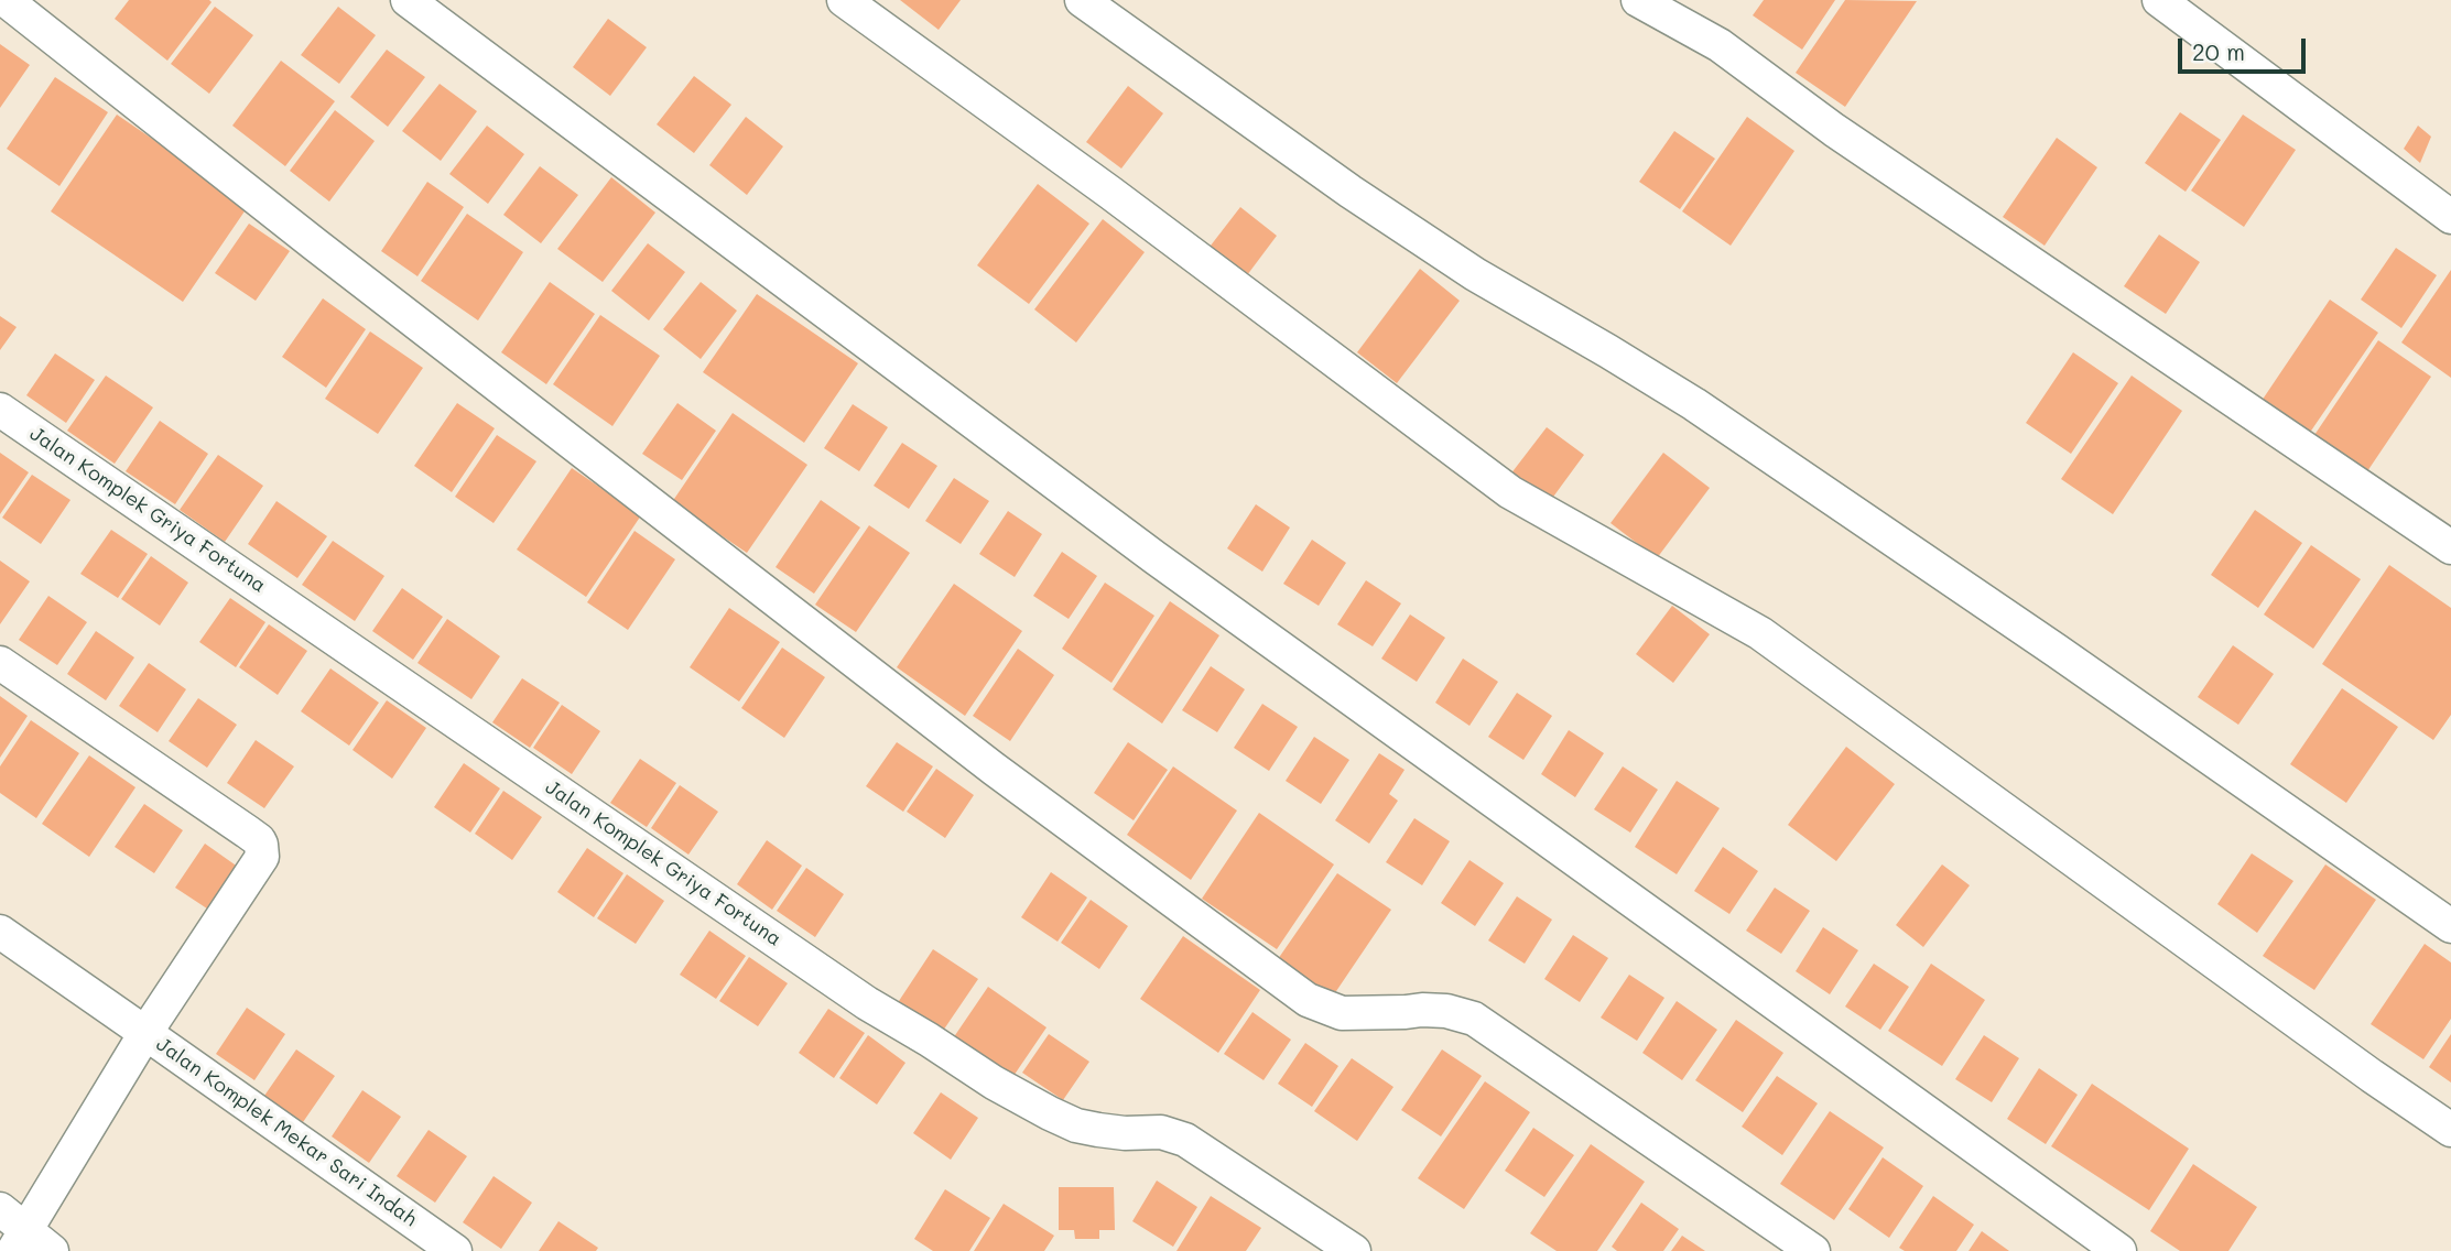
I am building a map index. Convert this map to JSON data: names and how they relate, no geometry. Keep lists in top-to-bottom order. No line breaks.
{"streets":{"street":["Jalan Komplek Griya Fortuna","Jalan Komplek Mekar Sari Indah"]},"scale_bar":"20 m"}
